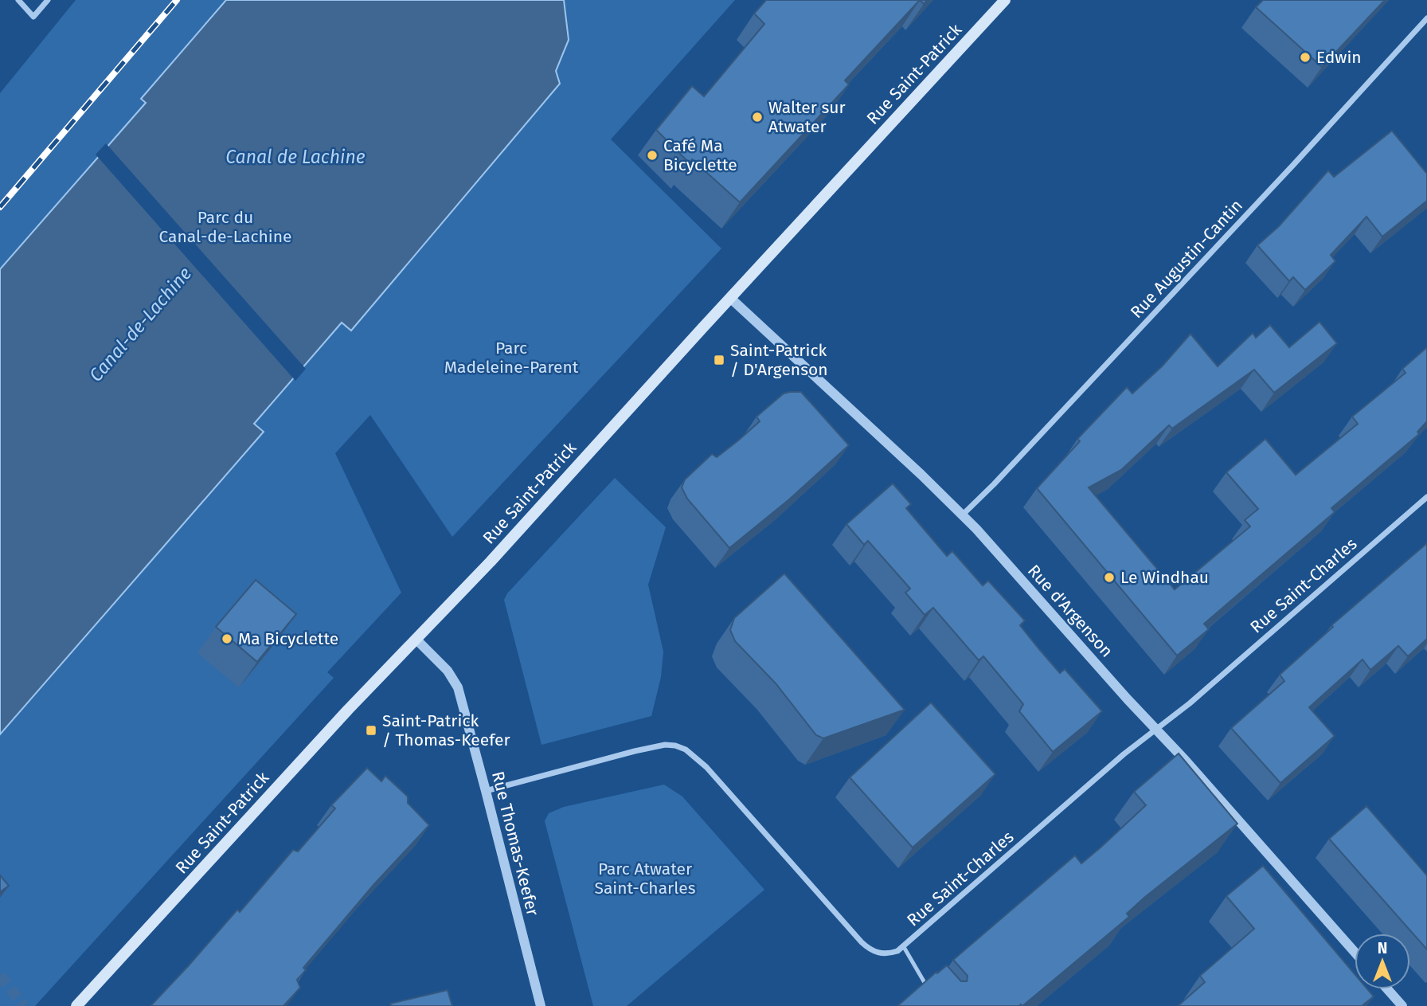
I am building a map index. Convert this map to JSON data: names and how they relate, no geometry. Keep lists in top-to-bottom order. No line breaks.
{"streets":{"main road":["Rue Saint-Patrick"],"street":["Rue Augustin-Cantin","Rue Saint-Charles","Rue d'Argenson","Rue Thomas-Keefer"]},"crossings":[["Rue Saint-Patrick","Rue d'Argenson"],["Rue Saint-Patrick","Rue Thomas-Keefer"],["Rue Augustin-Cantin","Rue d'Argenson"],["Rue Saint-Charles","Rue d'Argenson"],["Rue Saint-Charles","Rue Thomas-Keefer"]],"water":["Canal de Lachine","Canal-de-Lachine"],"parks":["Parc du Canal-de-Lachine","Parc Madeleine-Parent","Parc Atwater Saint-Charles"],"places":{"other":["Edwin","Walter sur Atwater","Café Ma Bicyclette","Le Windhau","Ma Bicyclette"],"transit":["Saint-Patrick / D'Argenson","Saint-Patrick / Thomas-Keefer"]},"north":"top"}
